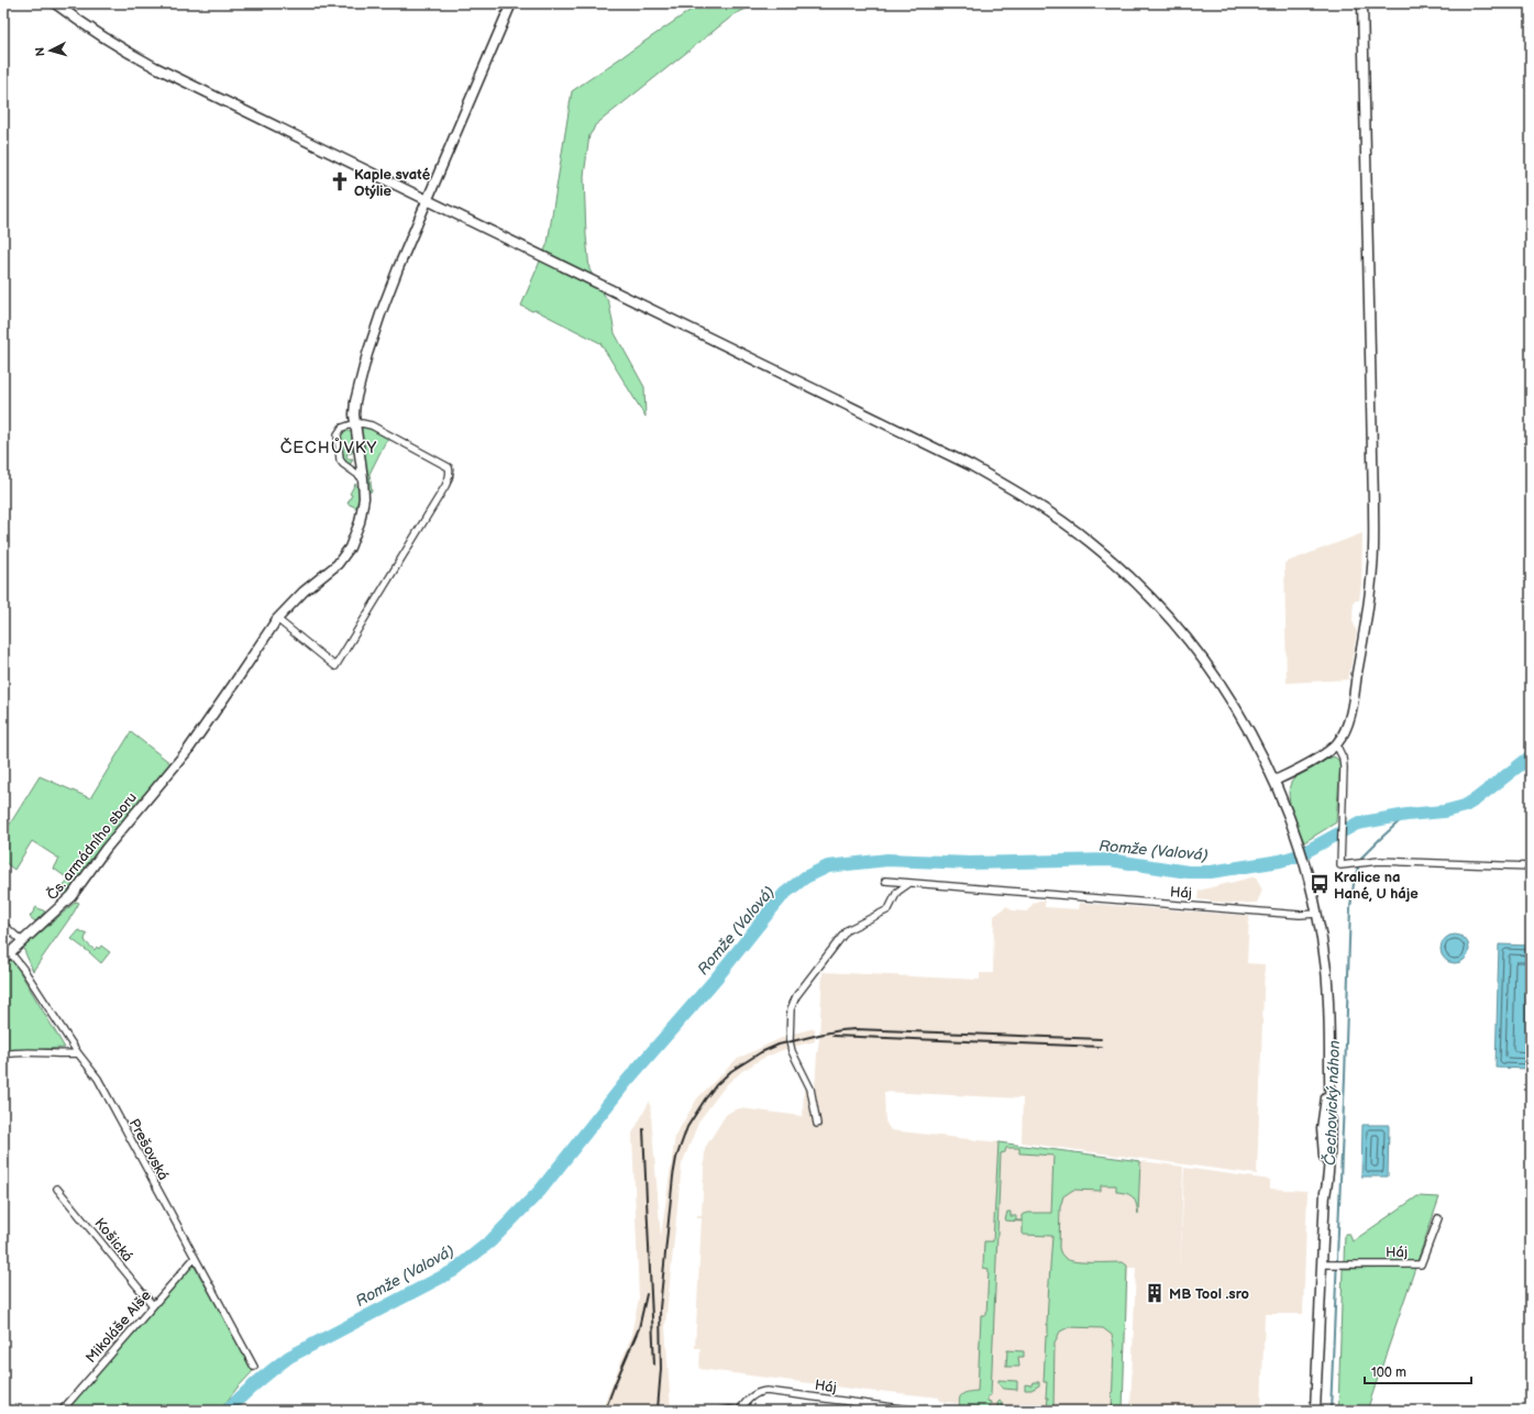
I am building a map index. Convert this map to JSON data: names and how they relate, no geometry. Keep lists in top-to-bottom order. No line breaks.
{"streets":{"main road":["Čs. armádního sboru"],"street":["Háj","Prešovská","Košická","Mikoláše Alše"]},"crossings":[["Čs. armádního sboru","Prešovská"],["Prešovská","Mikoláše Alše"],["Košická","Mikoláše Alše"]],"districts":["ČECHŮVKY"],"water":["Romže (Valová)","Čechovický náhon"],"places":{"church":["Kaple svaté Otýlie"],"bus stop":["Kralice na Hané, U háje"],"building":["MB Tool .sro"]},"scale_bar":"100 m","north":"left"}
